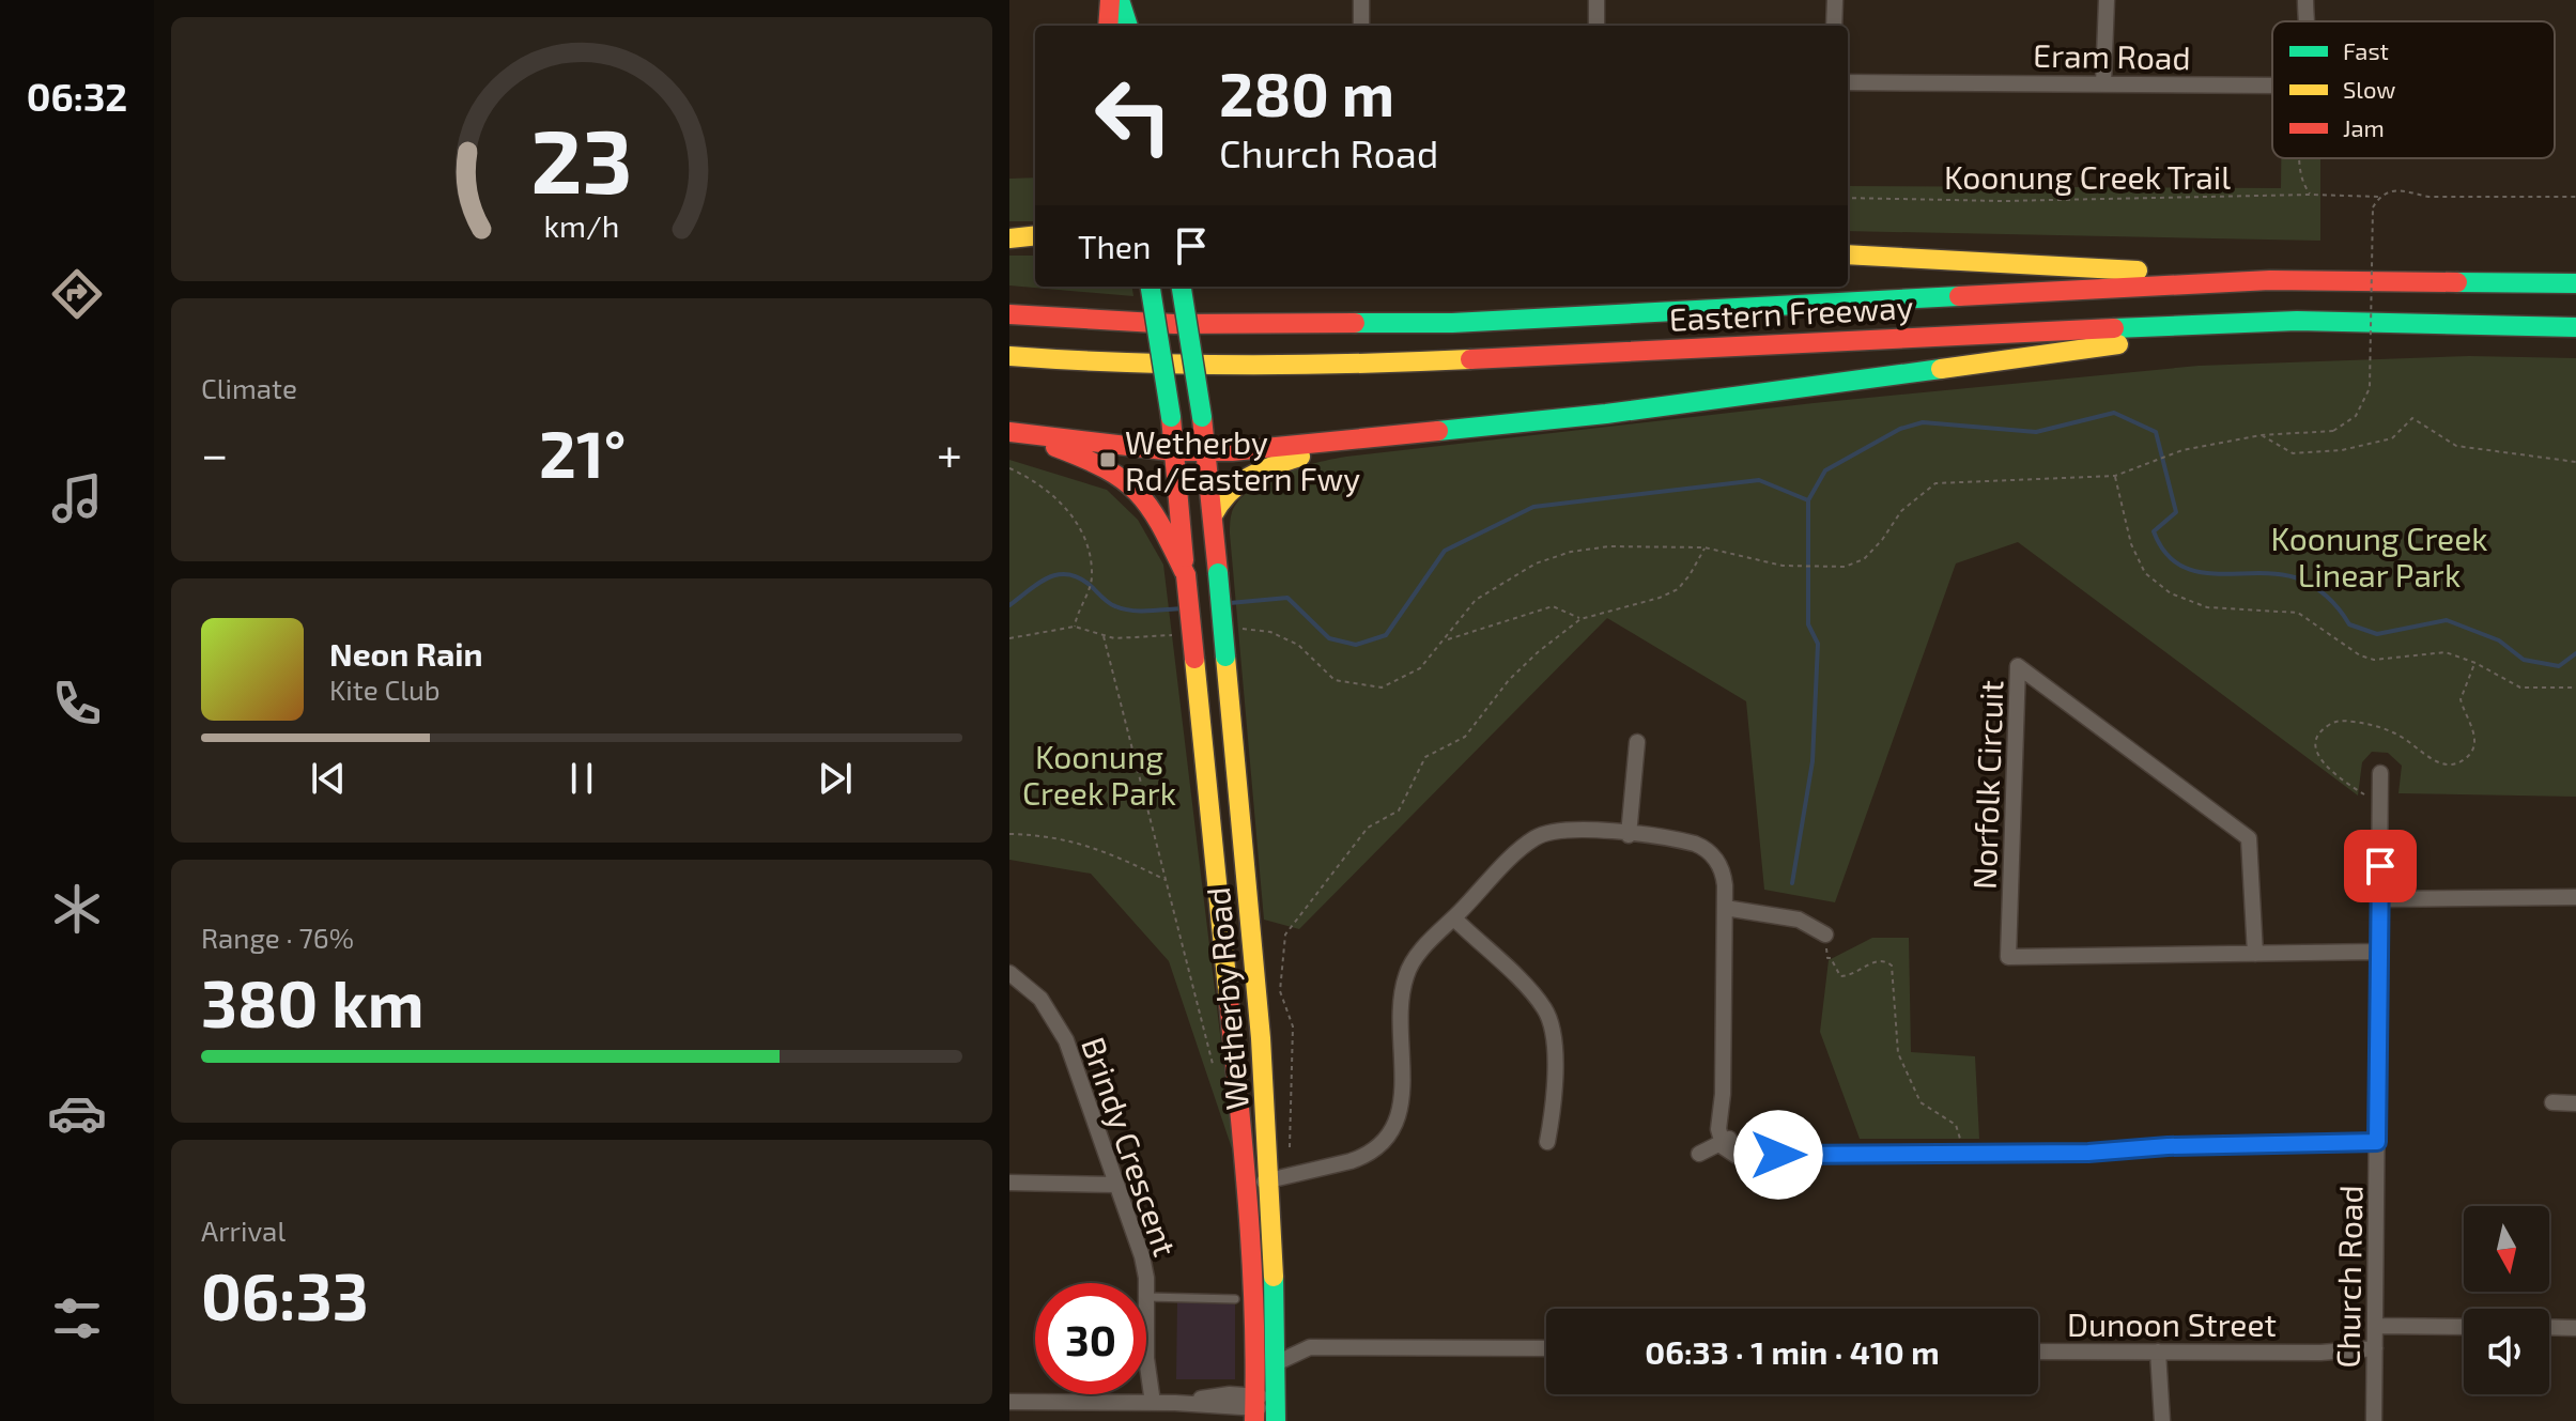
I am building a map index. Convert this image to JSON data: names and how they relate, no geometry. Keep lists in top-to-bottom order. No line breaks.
{"streets":{"main road":["Eastern Freeway","Wetherby Road"],"street":["Eram Road","Norfolk Circuit","Brindy Crescent","Church Road","Dunoon Street"],"path":["Koonung Creek Trail"]},"crossings":[["Norfolk Circuit","Church Road"],["Church Road","Dunoon Street"]],"parks":["Koonung Creek Linear Park","Koonung Creek Park"],"places":{"transit":["Wetherby Rd/Eastern Fwy"]},"legend":["Fast","Slow","Jam"],"north":"bottom","page":{"tabs":"06:32","turn":["280 m","Church Road"],"then":"Then","tile":["Climate",["Range · 76%","380 km"],["Arrival","06:33"]],"heat":["−","21°","+"],"song":["Neon Rain","Kite Club"],"limit":"30","trip":"06:33 · 1 min · 410 m","gauge":["23","km/h"]}}
